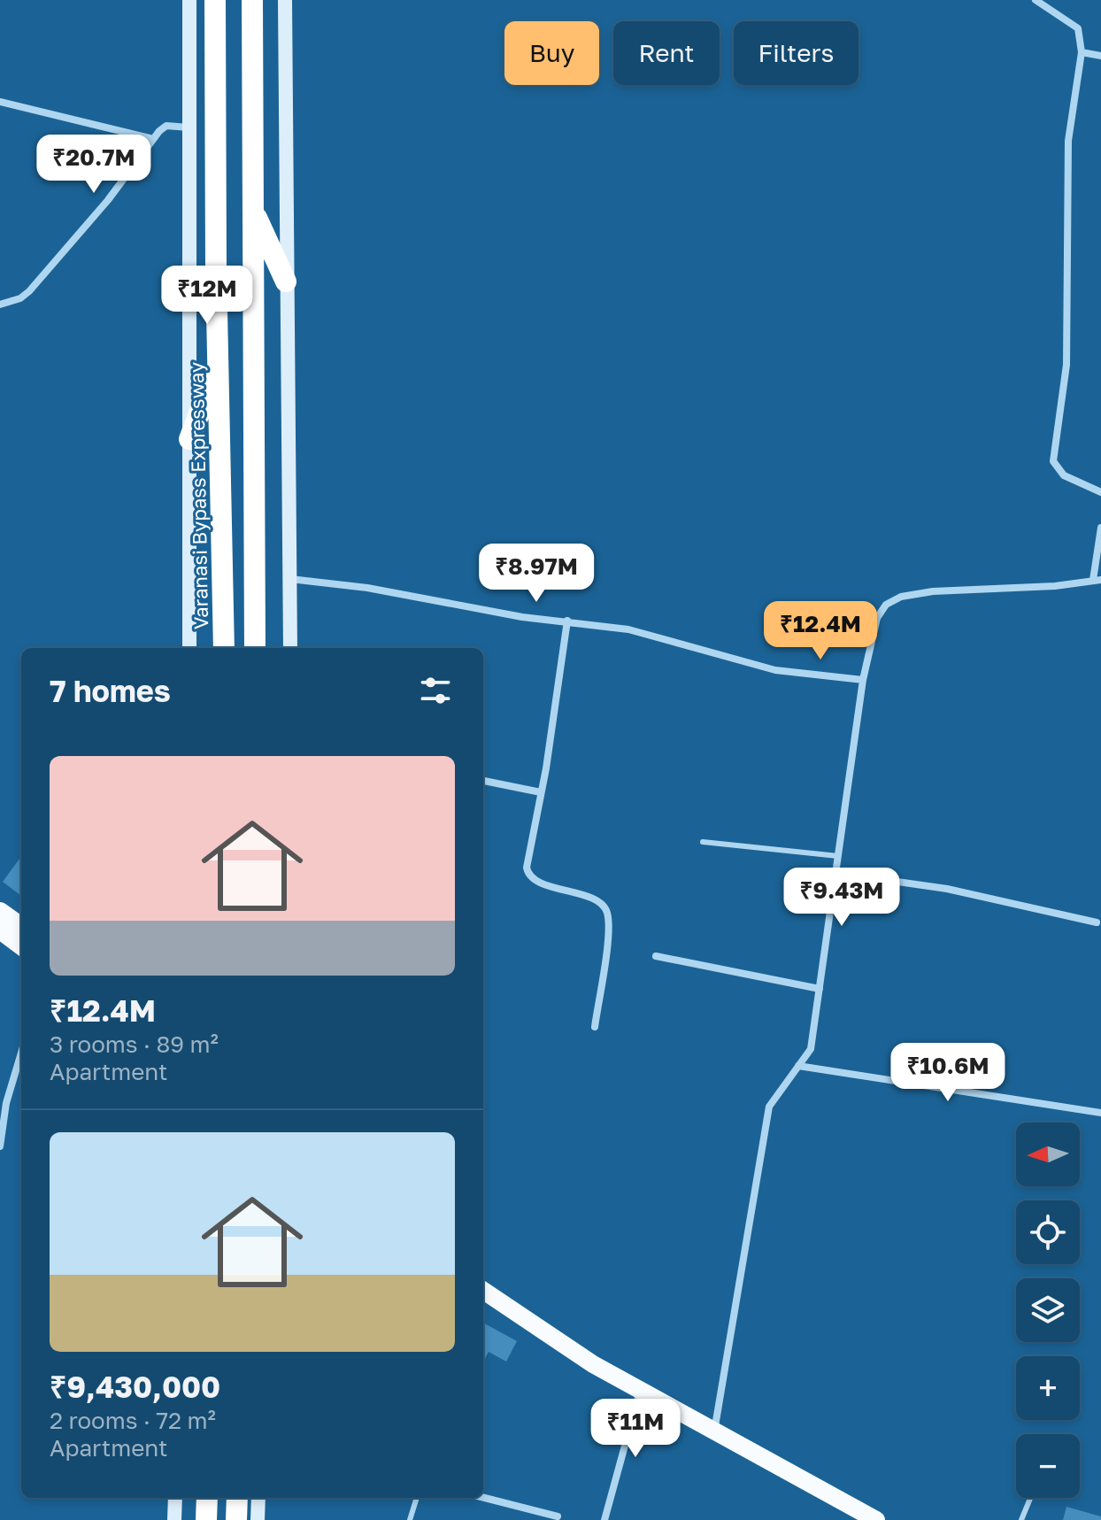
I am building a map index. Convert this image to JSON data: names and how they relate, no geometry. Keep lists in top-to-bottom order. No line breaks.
{"streets":{"highway":["Varanasi Bypass Expressway"]},"north":"left","page":{"chip":["Buy","Rent","Filters"],"price":["₹20.7M","₹12M","₹8.97M","₹12.4M","₹9.43M","₹10.6M","₹11M"],"heading":"7 homes","list":[{"name":"₹12.4M","note":"3 rooms · 89 m² · Apartment"},{"name":"₹9,430,000","note":"2 rooms · 72 m² · Apartment"}],"map_buttons":["+","−"]}}
